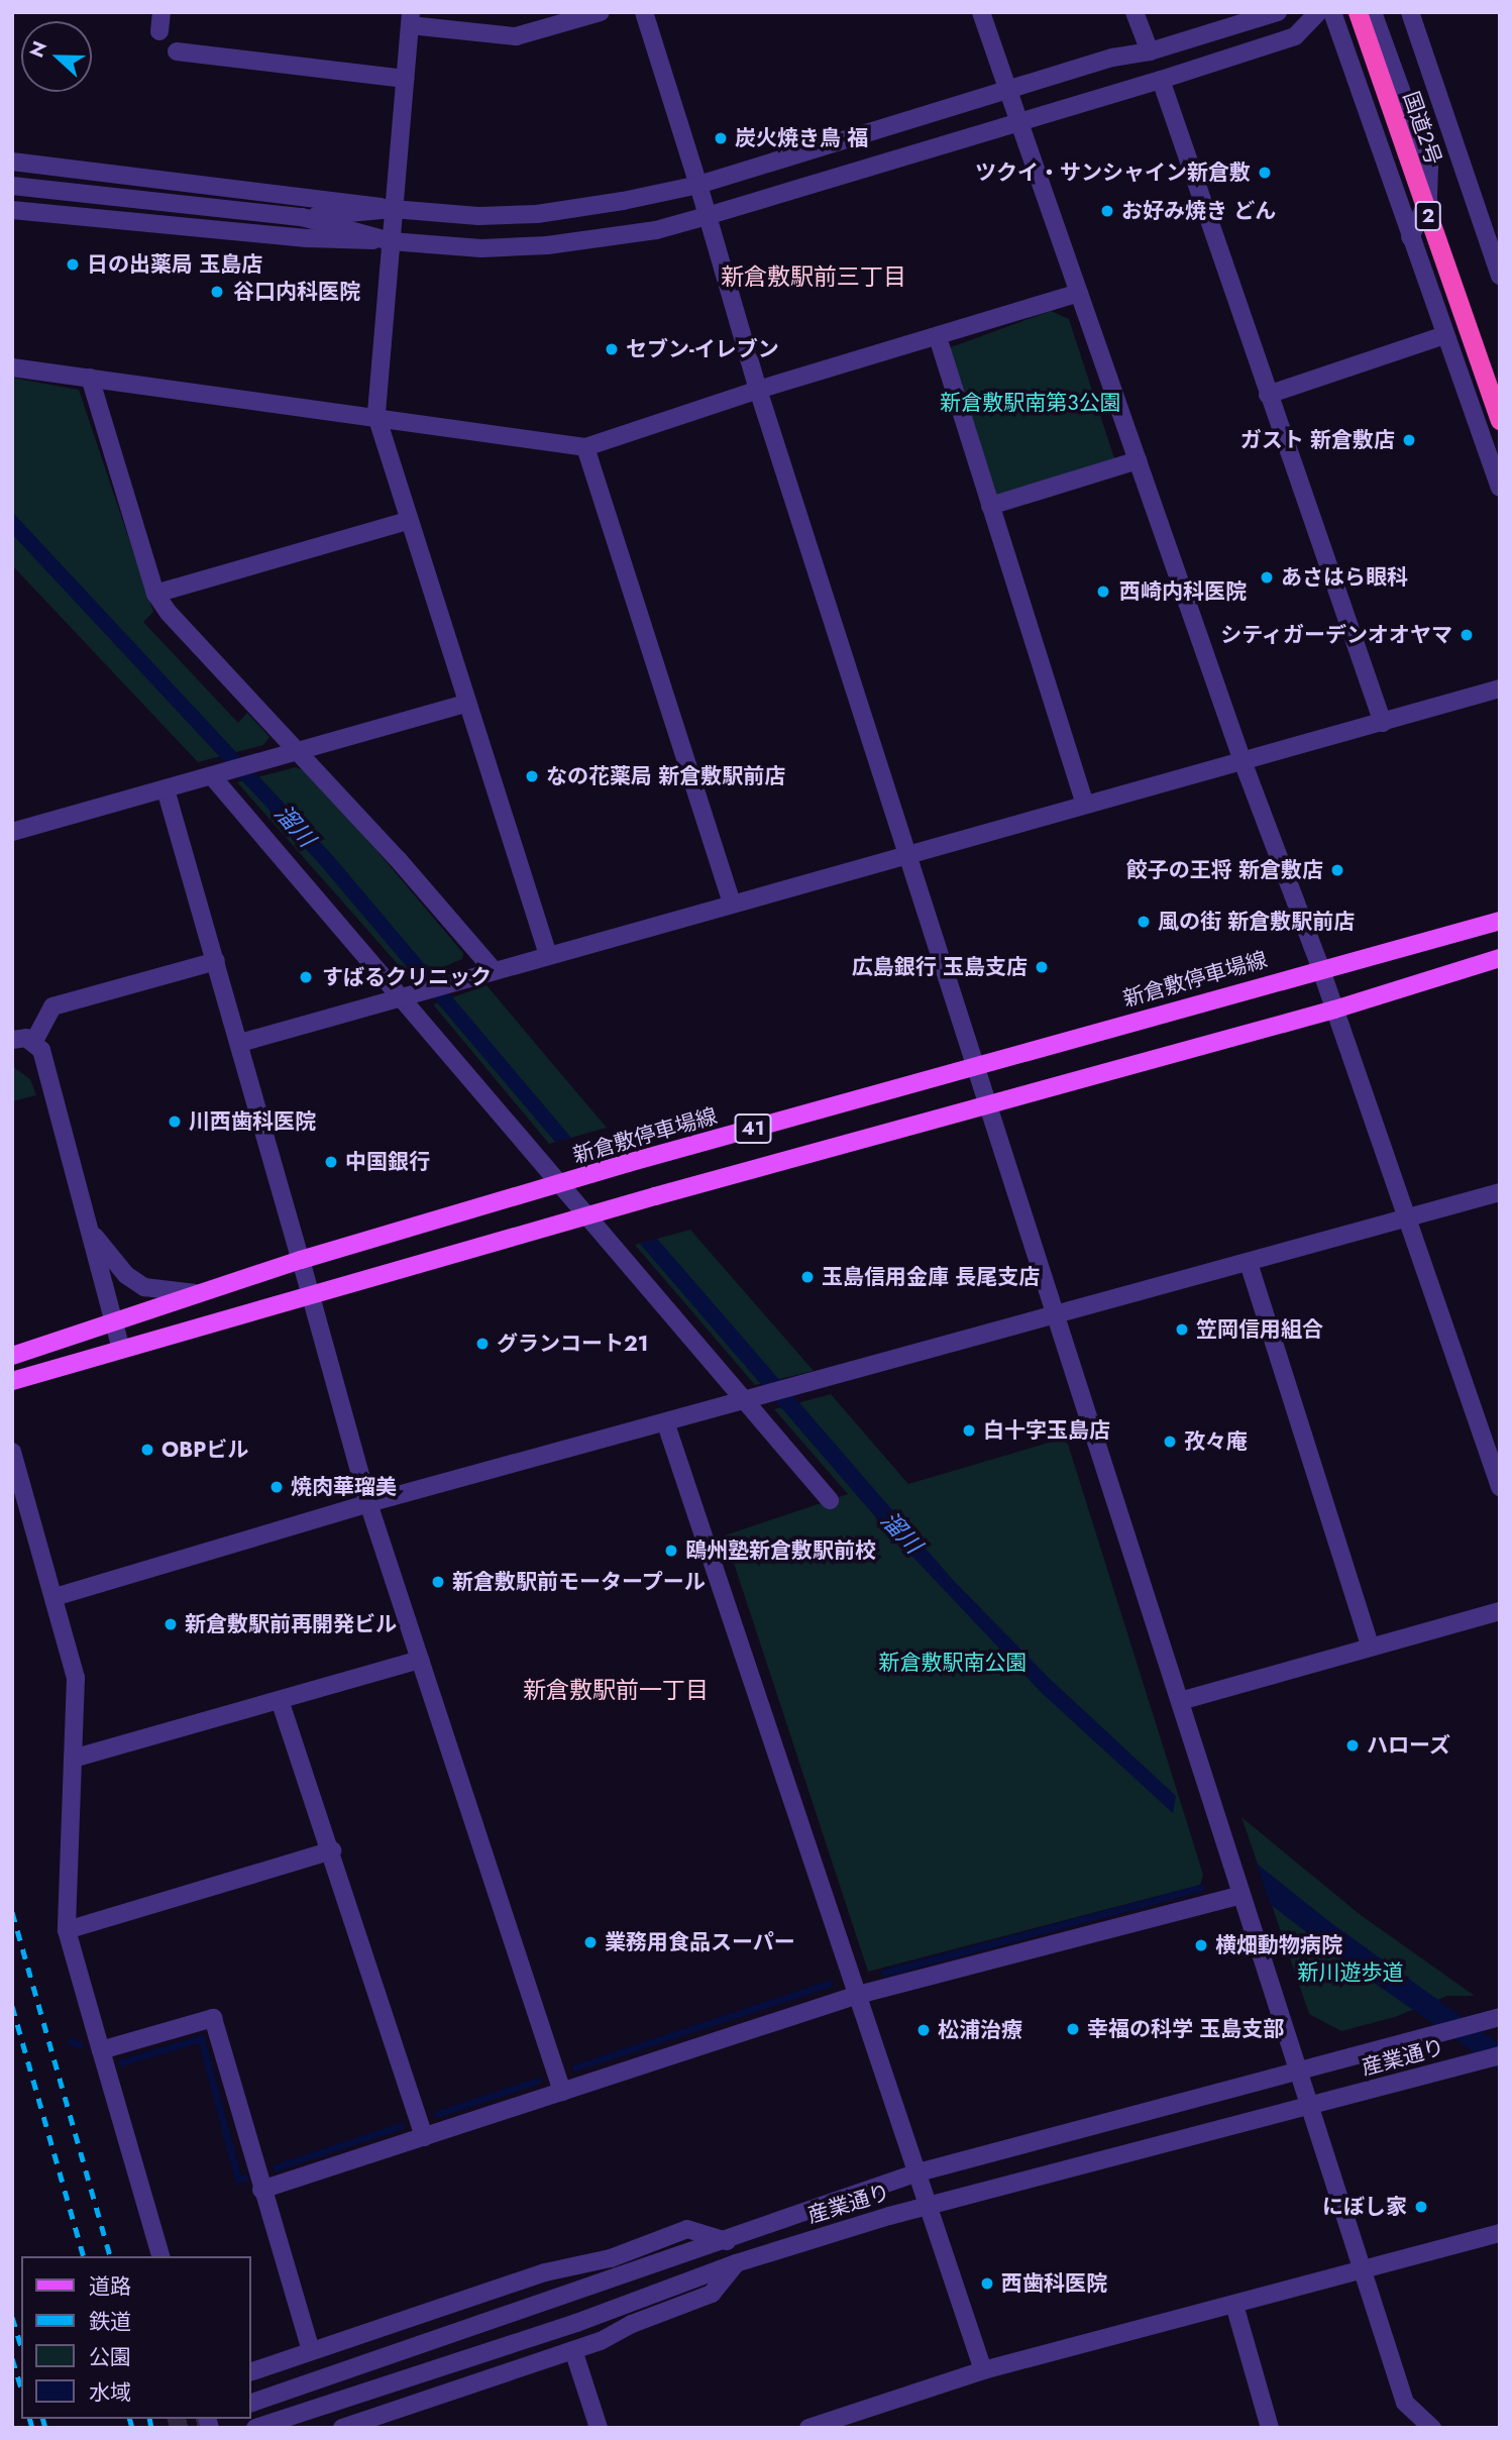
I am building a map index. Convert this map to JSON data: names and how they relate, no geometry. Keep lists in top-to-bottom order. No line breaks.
{"streets":{"highway":["国道2号","2"],"main road":["新倉敷停車場線","41"],"street":["産業通り"]},"districts":["新倉敷駅前三丁目","新倉敷駅前一丁目"],"water":["溜川"],"parks":["新倉敷駅南第3公園","新倉敷駅南公園","新川遊歩道"],"places":["炭火焼き鳥 福","ツクイ・サンシャイン新倉敷","お好み焼き どん","日の出薬局 玉島店","谷口内科医院","セブン-イレブン","ガスト 新倉敷店","あさはら眼科","西崎内科医院","シティガーデンオオヤマ","なの花薬局 新倉敷駅前店","餃子の王将 新倉敷店","風の街 新倉敷駅前店","広島銀行 玉島支店","すばるクリニック","川西歯科医院","中国銀行","玉島信用金庫 長尾支店","笠岡信用組合","グランコート21","白十字玉島店","孜々庵","OBPビル","焼肉華瑠美","鴎州塾新倉敷駅前校","新倉敷駅前モータープール","新倉敷駅前再開発ビル","ハローズ","業務用食品スーパー","横畑動物病院","幸福の科学 玉島支部","松浦治療","にぼし家","西歯科医院"],"legend":["道路","鉄道","公園","水域"],"north":"left"}
